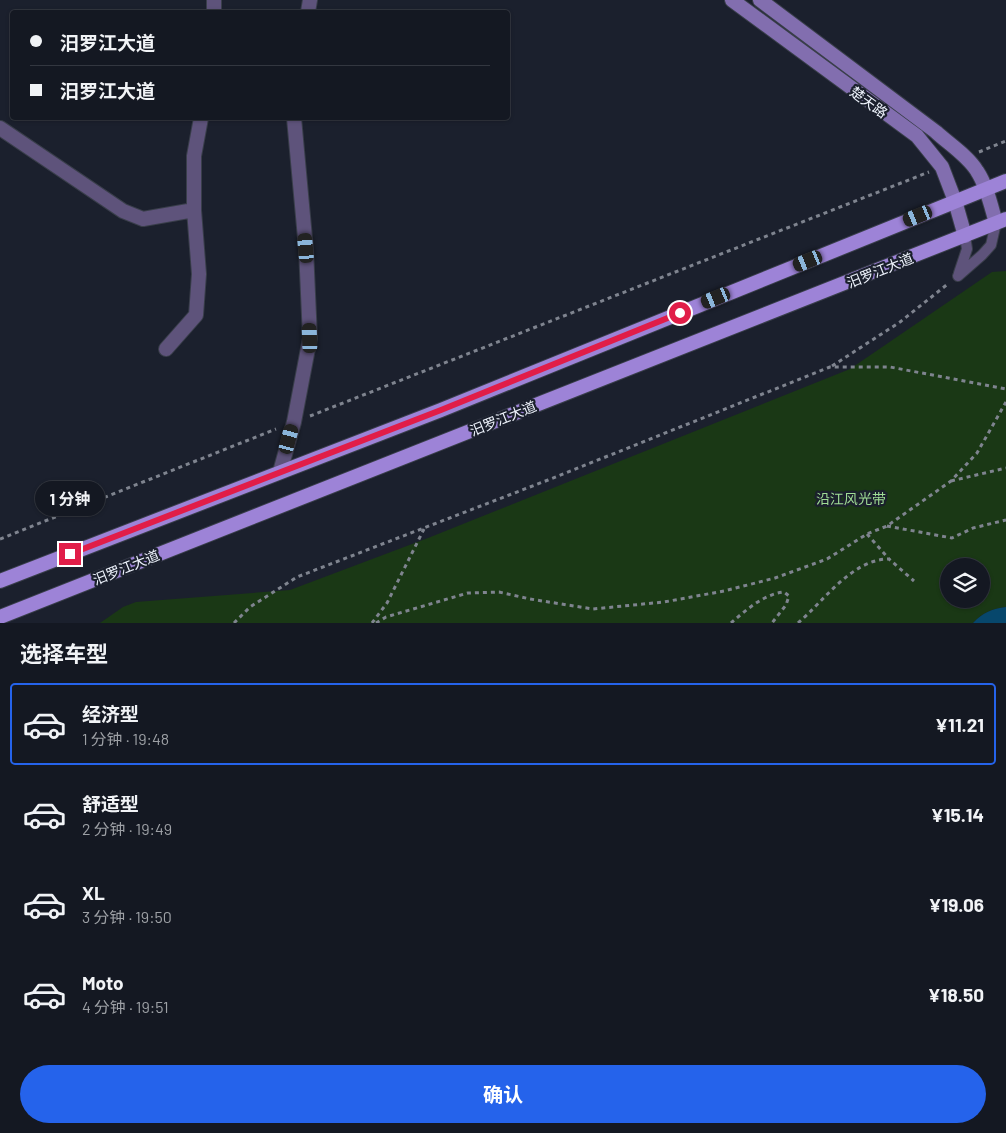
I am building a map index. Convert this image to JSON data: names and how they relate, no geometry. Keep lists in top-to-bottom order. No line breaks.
{"streets":{"main road":["楚天路","汨罗江大道"]},"crossings":[["楚天路","汨罗江大道"]],"parks":["沿江风光带"],"page":{"banner":["汨罗江大道","汨罗江大道"],"bubble":"1 分钟","heading":"选择车型","list":[{"name":"经济型","note":"1 分钟 · 19:48","value":"¥11.21"},{"name":"舒适型","note":"2 分钟 · 19:49","value":"¥15.14"},{"name":"XL","note":"3 分钟 · 19:50","value":"¥19.06"},{"name":"Moto","note":"4 分钟 · 19:51","value":"¥18.50"}],"buttons":"确认"}}
